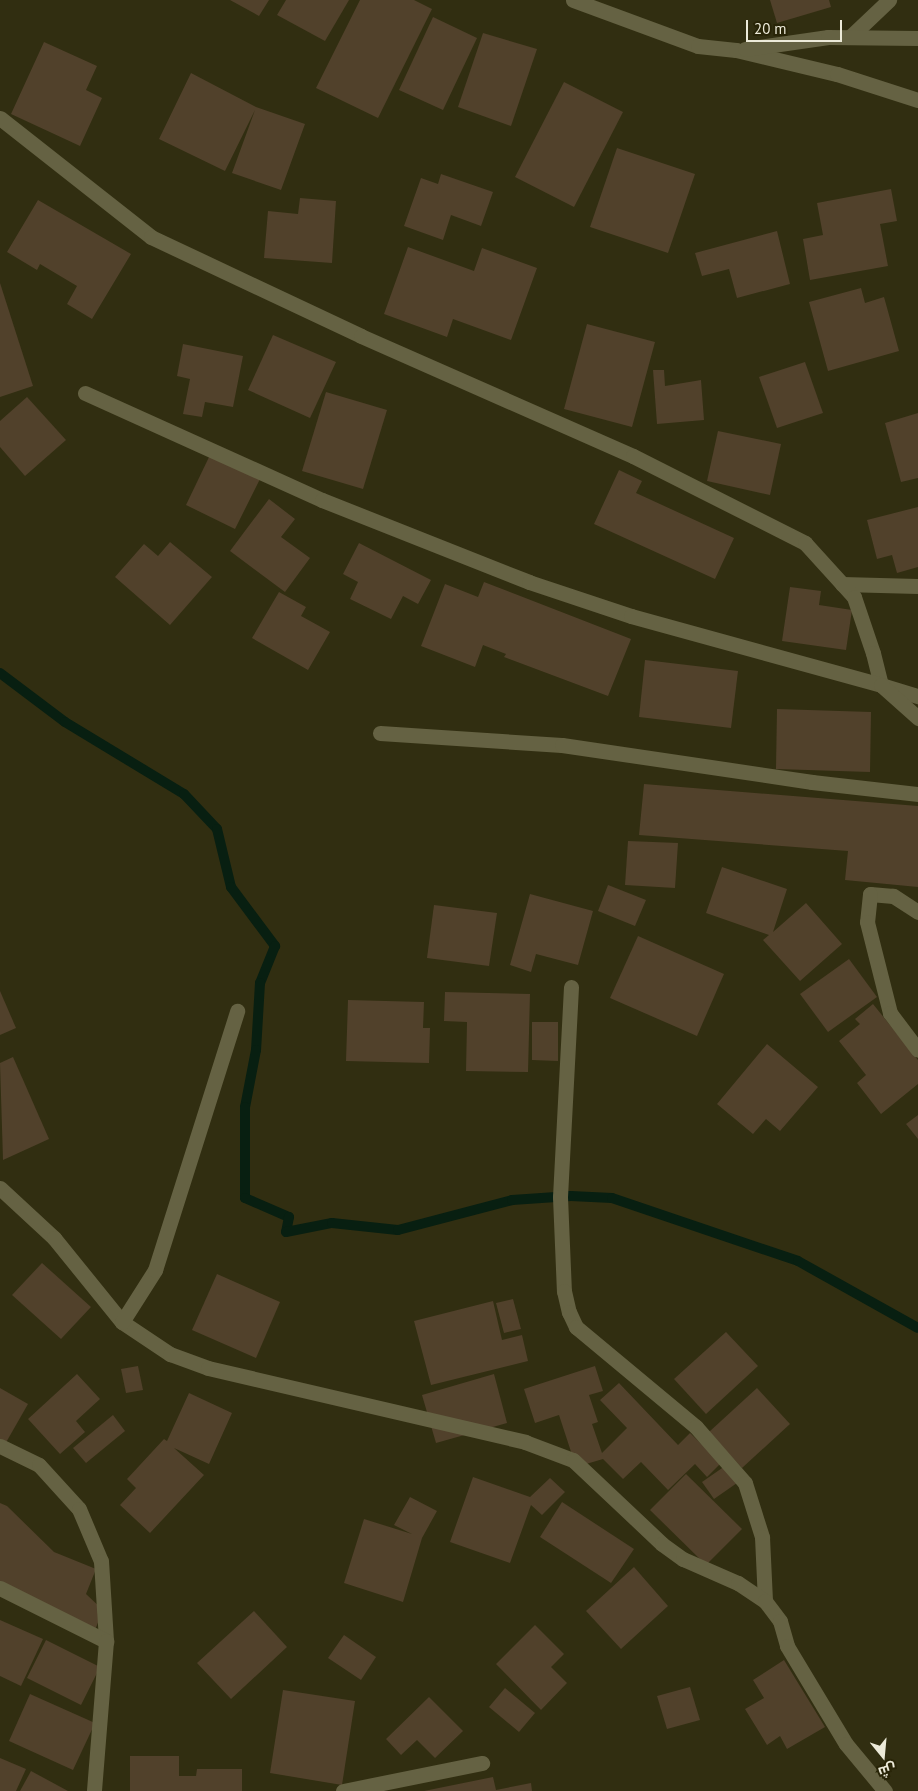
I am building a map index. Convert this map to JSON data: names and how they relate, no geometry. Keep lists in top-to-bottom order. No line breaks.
{"scale_bar":"20 m","north":"bottom"}
